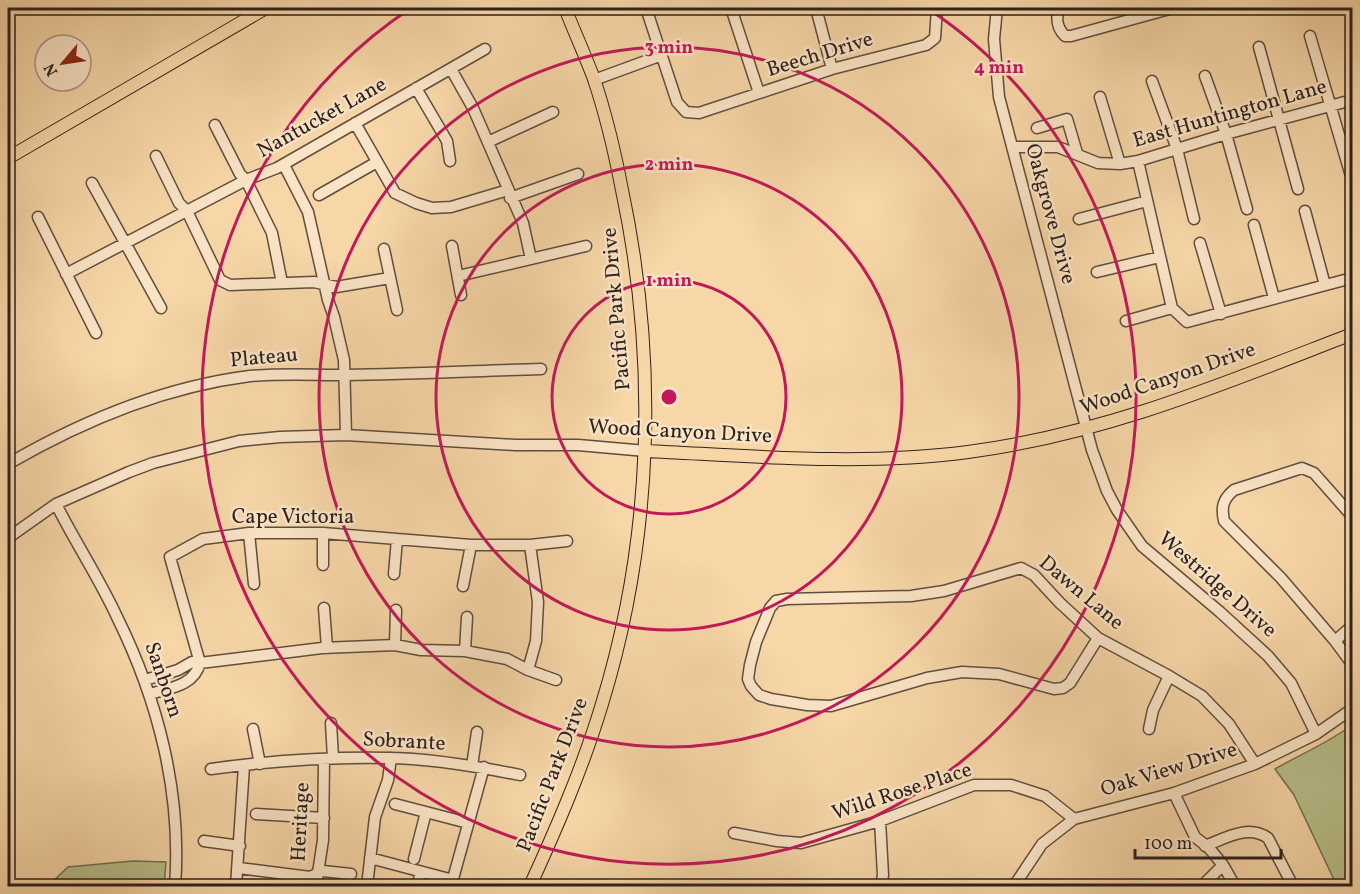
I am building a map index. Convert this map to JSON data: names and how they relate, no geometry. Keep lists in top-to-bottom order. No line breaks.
{"streets":{"main road":["Pacific Park Drive","Wood Canyon Drive"],"street":["Beech Drive","East Huntington Lane","Nantucket Lane","Oakgrove Drive","Plateau","Cape Victoria","Westridge Drive","Dawn Lane","Sanborn","Sobrante","Oak View Drive","Wild Rose Place","Heritage"]},"crossings":[["East Huntington Lane","Oakgrove Drive"],["Oakgrove Drive","Wood Canyon Drive"],["Oakgrove Drive","Westridge Drive"],["Pacific Park Drive","Wood Canyon Drive"],["Wood Canyon Drive","Westridge Drive"],["Wood Canyon Drive","Sanborn"],["Westridge Drive","Oak View Drive"],["Dawn Lane","Oak View Drive"],["Sobrante","Heritage"],["Oak View Drive","Wild Rose Place"]],"scale_bar":"100 m","north":"bottom left","rings":["3 min","4 min","2 min","1 min"]}
